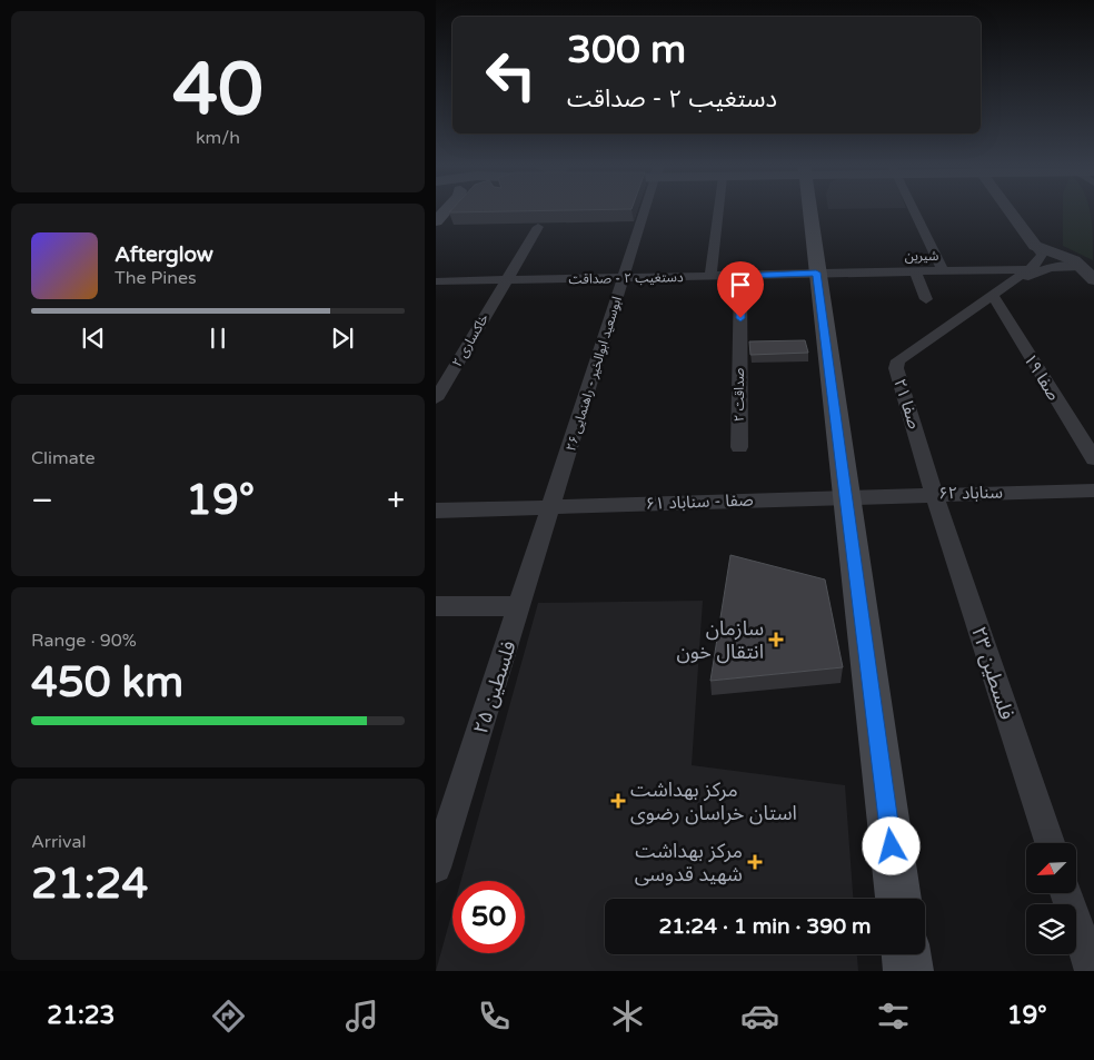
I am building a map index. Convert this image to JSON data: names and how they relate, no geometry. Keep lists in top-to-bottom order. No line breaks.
{"streets":{"street":["شیرین","دستغیب ۲ - صداقت","خاکساری ۲","ابوسعید ابوالخیر - راهنمایی ۲۶","صفا ۱۹","صداقت ۲","صفا ۲۱","سناباد ۶۲","صفا - سناباد ۶۱","فلسطین ۲۳","فلسطین ۲۵"]},"crossings":[["شیرین","دستغیب ۲ - صداقت"],["شیرین","صفا ۲۱"],["دستغیب ۲ - صداقت","خاکساری ۲"],["دستغیب ۲ - صداقت","ابوسعید ابوالخیر - راهنمایی ۲۶"],["دستغیب ۲ - صداقت","صداقت ۲"],["ابوسعید ابوالخیر - راهنمایی ۲۶","صفا - سناباد ۶۱"],["ابوسعید ابوالخیر - راهنمایی ۲۶","فلسطین ۲۵"],["صفا ۱۹","صفا ۲۱"],["صفا ۲۱","سناباد ۶۲"],["صفا ۲۱","فلسطین ۲۳"],["سناباد ۶۲","صفا - سناباد ۶۱"],["سناباد ۶۲","فلسطین ۲۳"],["صفا - سناباد ۶۱","فلسطین ۲۵"]],"places":{"health":["سازمان انتقال خون","مرکز بهداشت استان خراسان رضوی","مرکز بهداشت شهید قدوسی"]},"north":"bottom left","page":{"tile":[["40","km/h"],"Climate",["Range · 90%","450 km"],["Arrival","21:24"]],"turn":["300 m","دستغیب ۲ - صداقت"],"song":["Afterglow","The Pines"],"heat":["−","19°","+"],"limit":"50","trip":"21:24 · 1 min · 390 m","tabs":["21:23","19°"]}}
